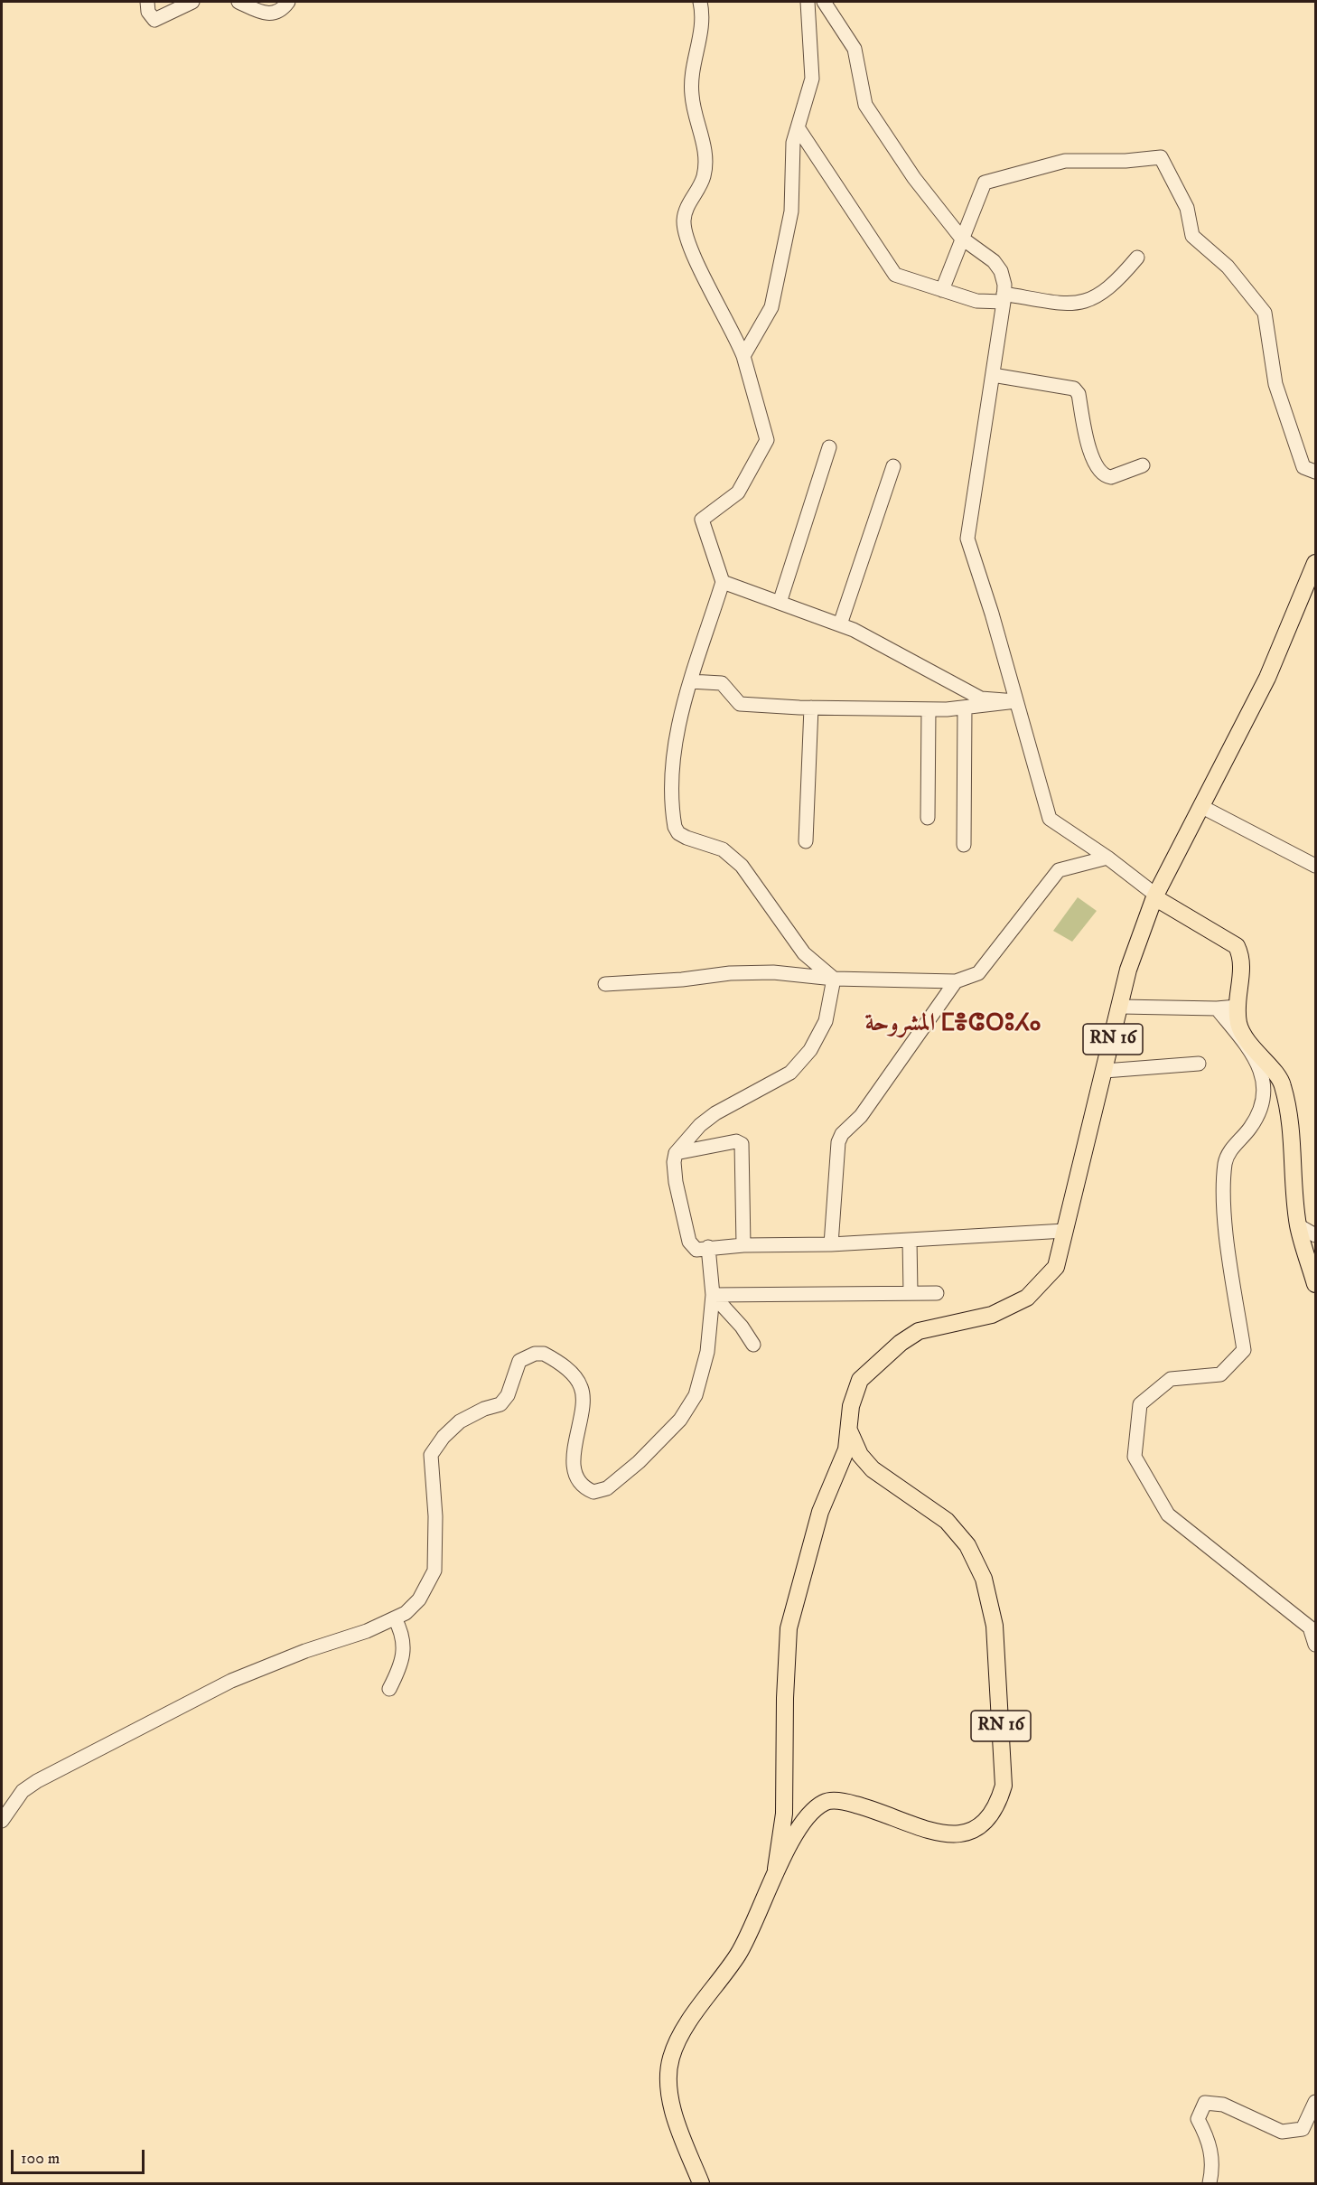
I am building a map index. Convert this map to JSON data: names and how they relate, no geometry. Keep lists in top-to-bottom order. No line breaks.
{"streets":{"main road":["RN 16"]},"districts":["المشروحة ⵎⴻⵛⵔⵓⵃⴰ"],"scale_bar":"100 m"}
